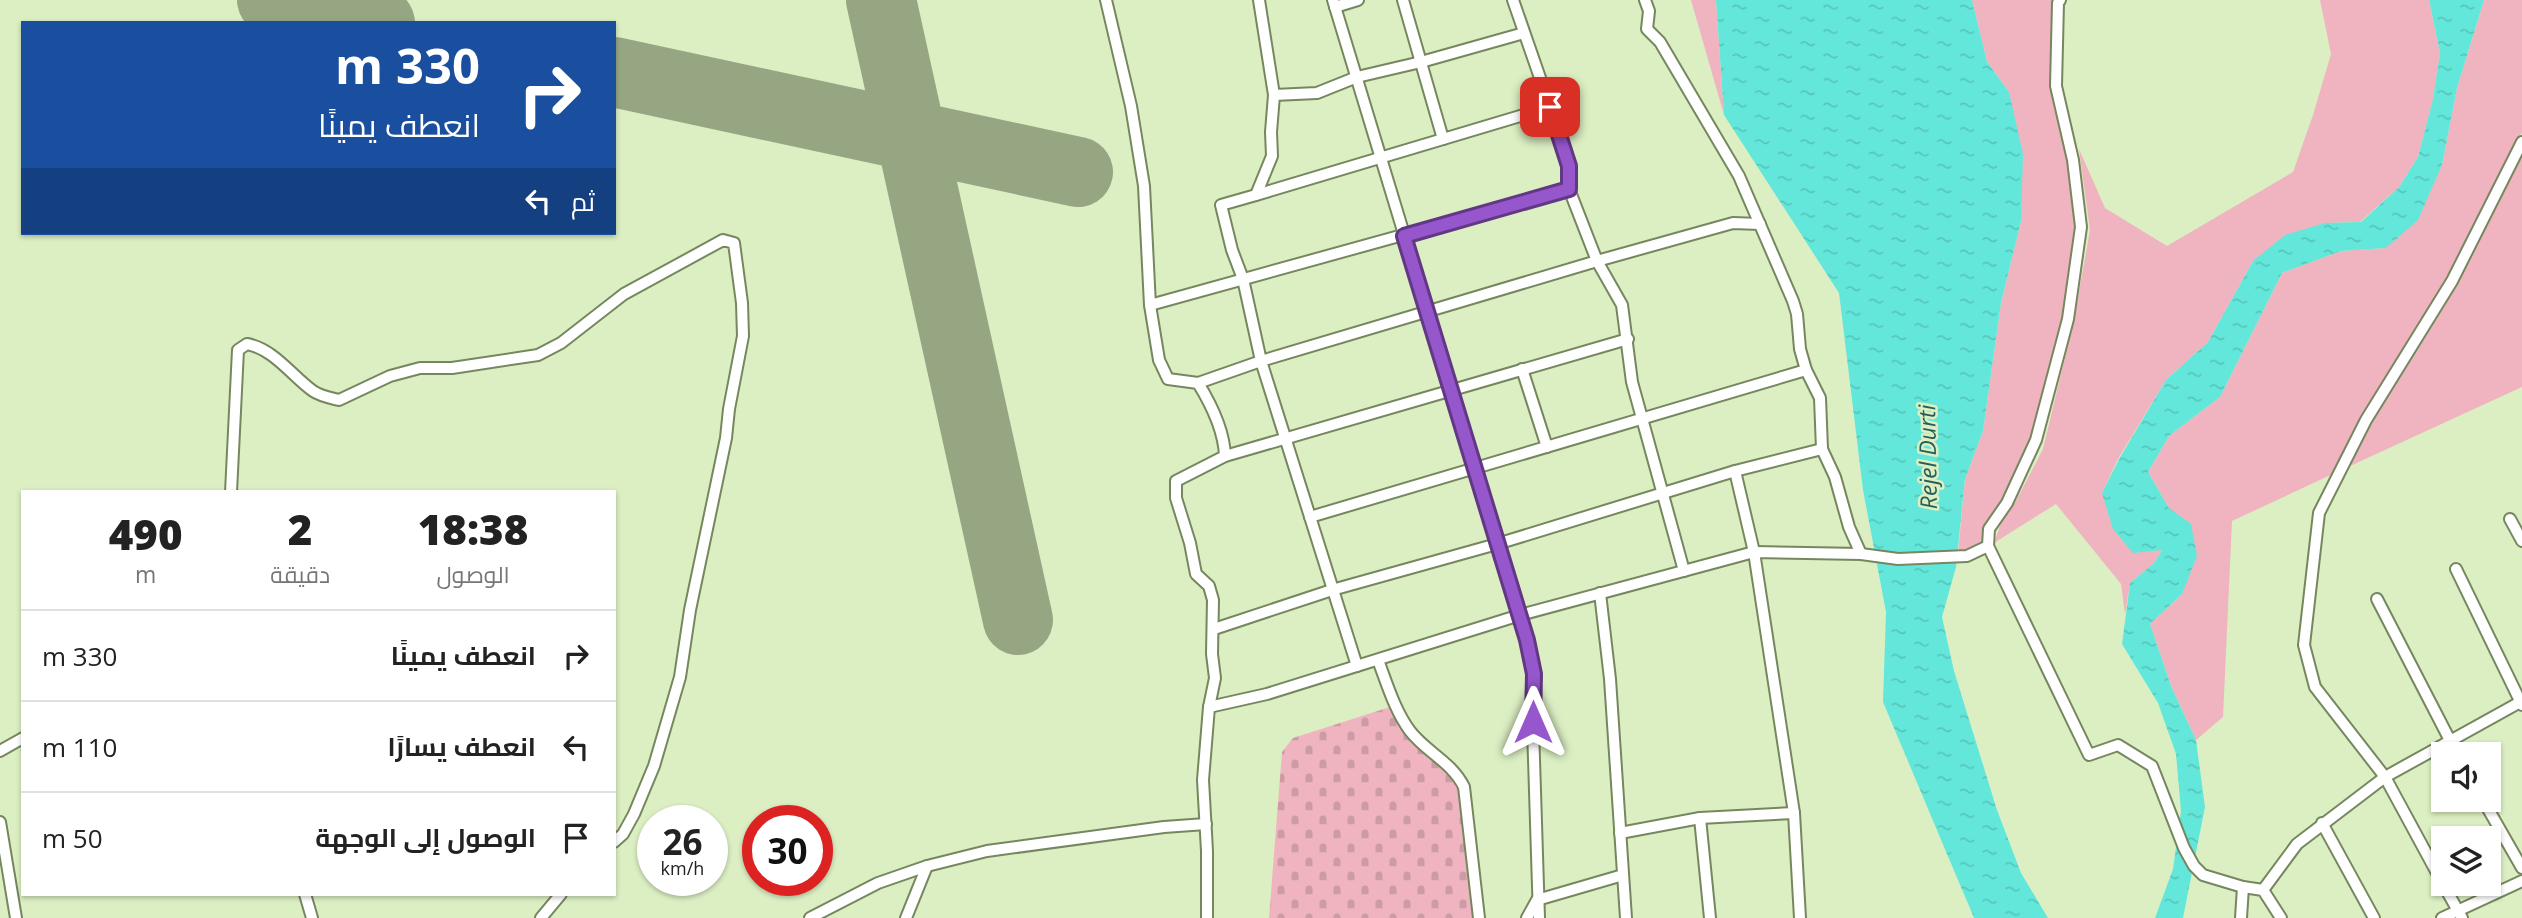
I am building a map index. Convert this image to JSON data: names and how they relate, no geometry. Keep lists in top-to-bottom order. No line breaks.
{"water":["Rejel Durti"],"page":{"turn":["330 m","انعطف يمينًا"],"then":"ثم","eta":["18:38","الوصول","2","دقيقة","490","m"],"list":[{"name":"انعطف يمينًا","value":"330 m"},{"name":"انعطف يسارًا","value":"110 m"},{"name":"الوصول إلى الوجهة","value":"50 m"}],"speed":"26 km/h","limit":"30"}}
